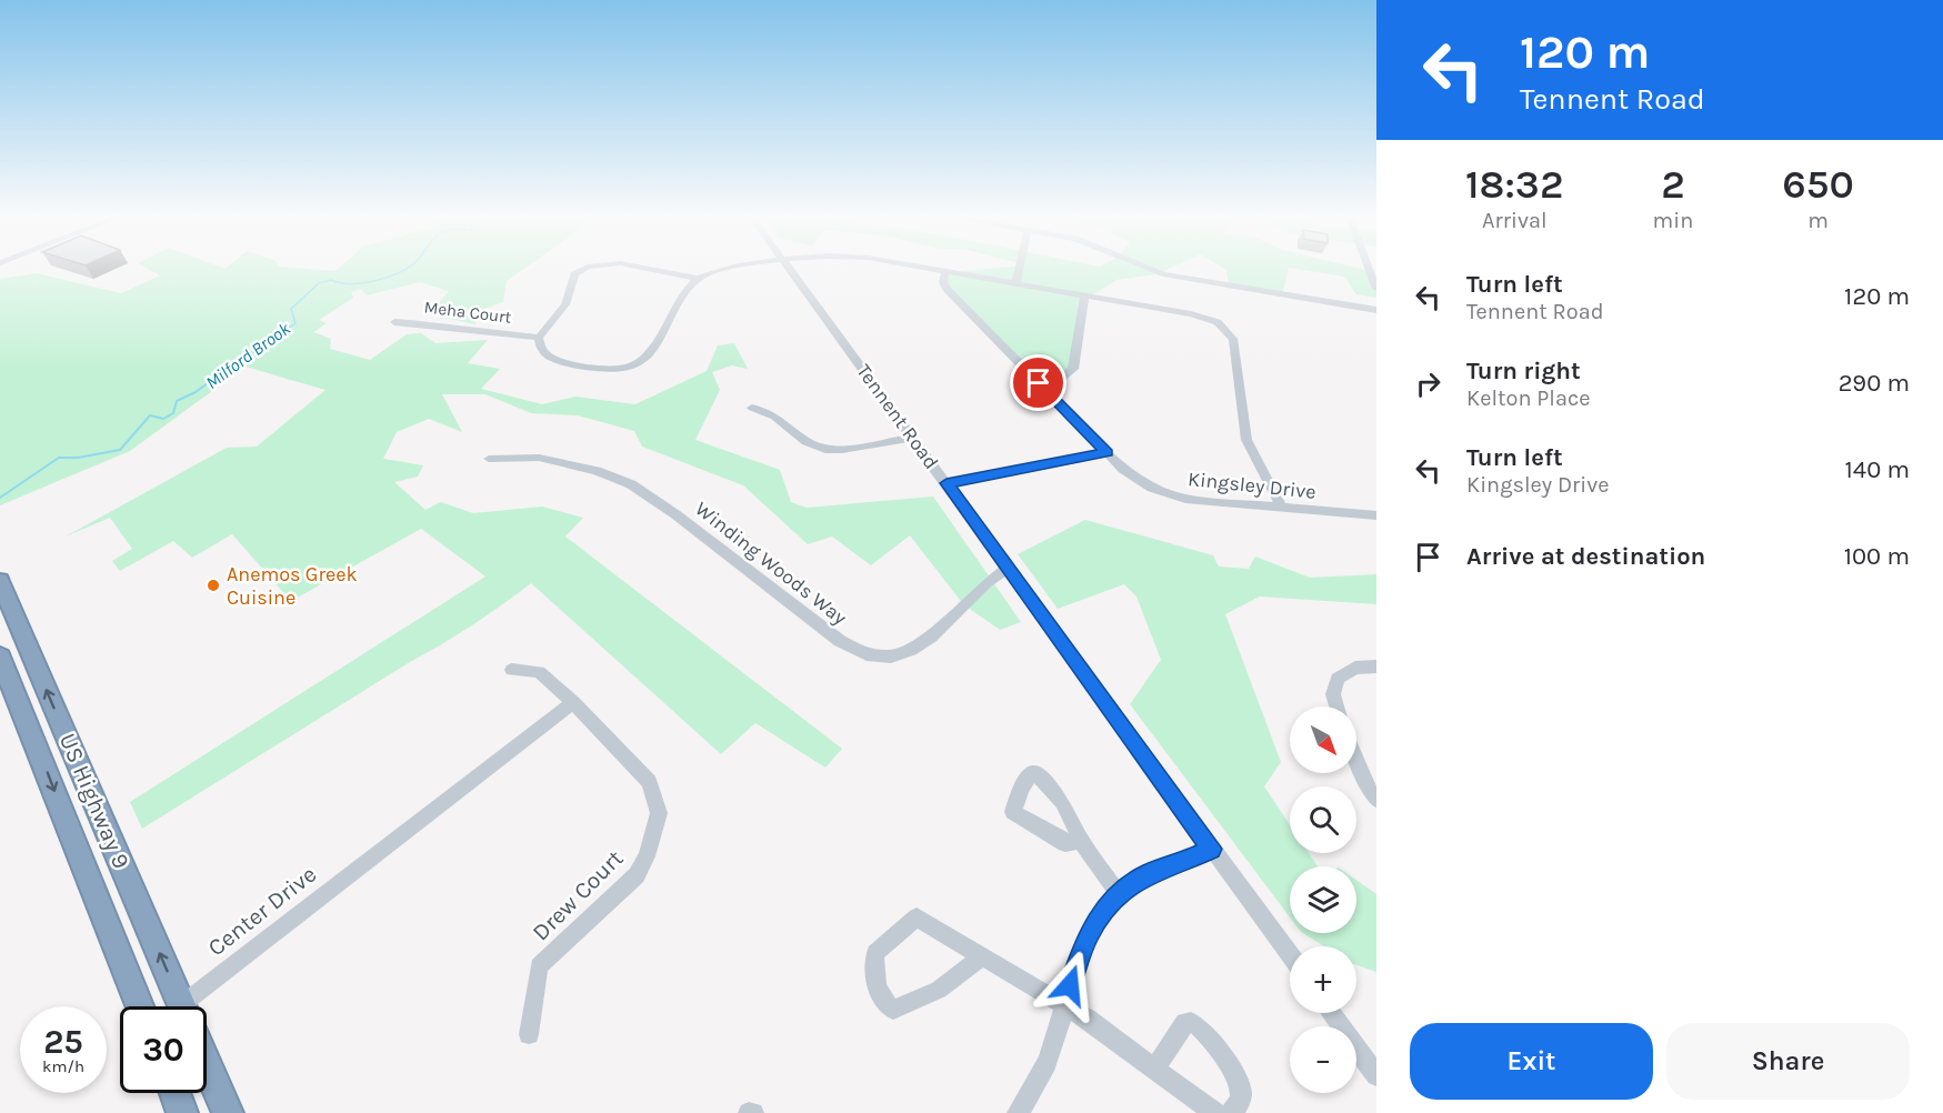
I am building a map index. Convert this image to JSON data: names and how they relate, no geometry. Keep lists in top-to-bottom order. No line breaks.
{"streets":{"highway":["US Highway 9"],"street":["Meha Court","Tennent Road","Kingsley Drive","Winding Woods Way","Drew Court","Center Drive"]},"crossings":[["Tennent Road","Winding Woods Way"],["Drew Court","Center Drive"]],"water":["Milford Brook"],"places":["Anemos Greek Cuisine"],"north":"bottom right","page":{"turn":["120 m","Tennent Road"],"eta":["18:32","Arrival","2","min","650","m"],"list":[{"name":"Turn left","note":"Tennent Road","value":"120 m"},{"name":"Turn right","note":"Kelton Place","value":"290 m"},{"name":"Turn left","note":"Kingsley Drive","value":"140 m"},{"name":"Arrive at destination","value":"100 m"}],"map_buttons":["+","−"],"speed":"25 km/h","limit":"30","buttons":["Exit","Share"]}}
